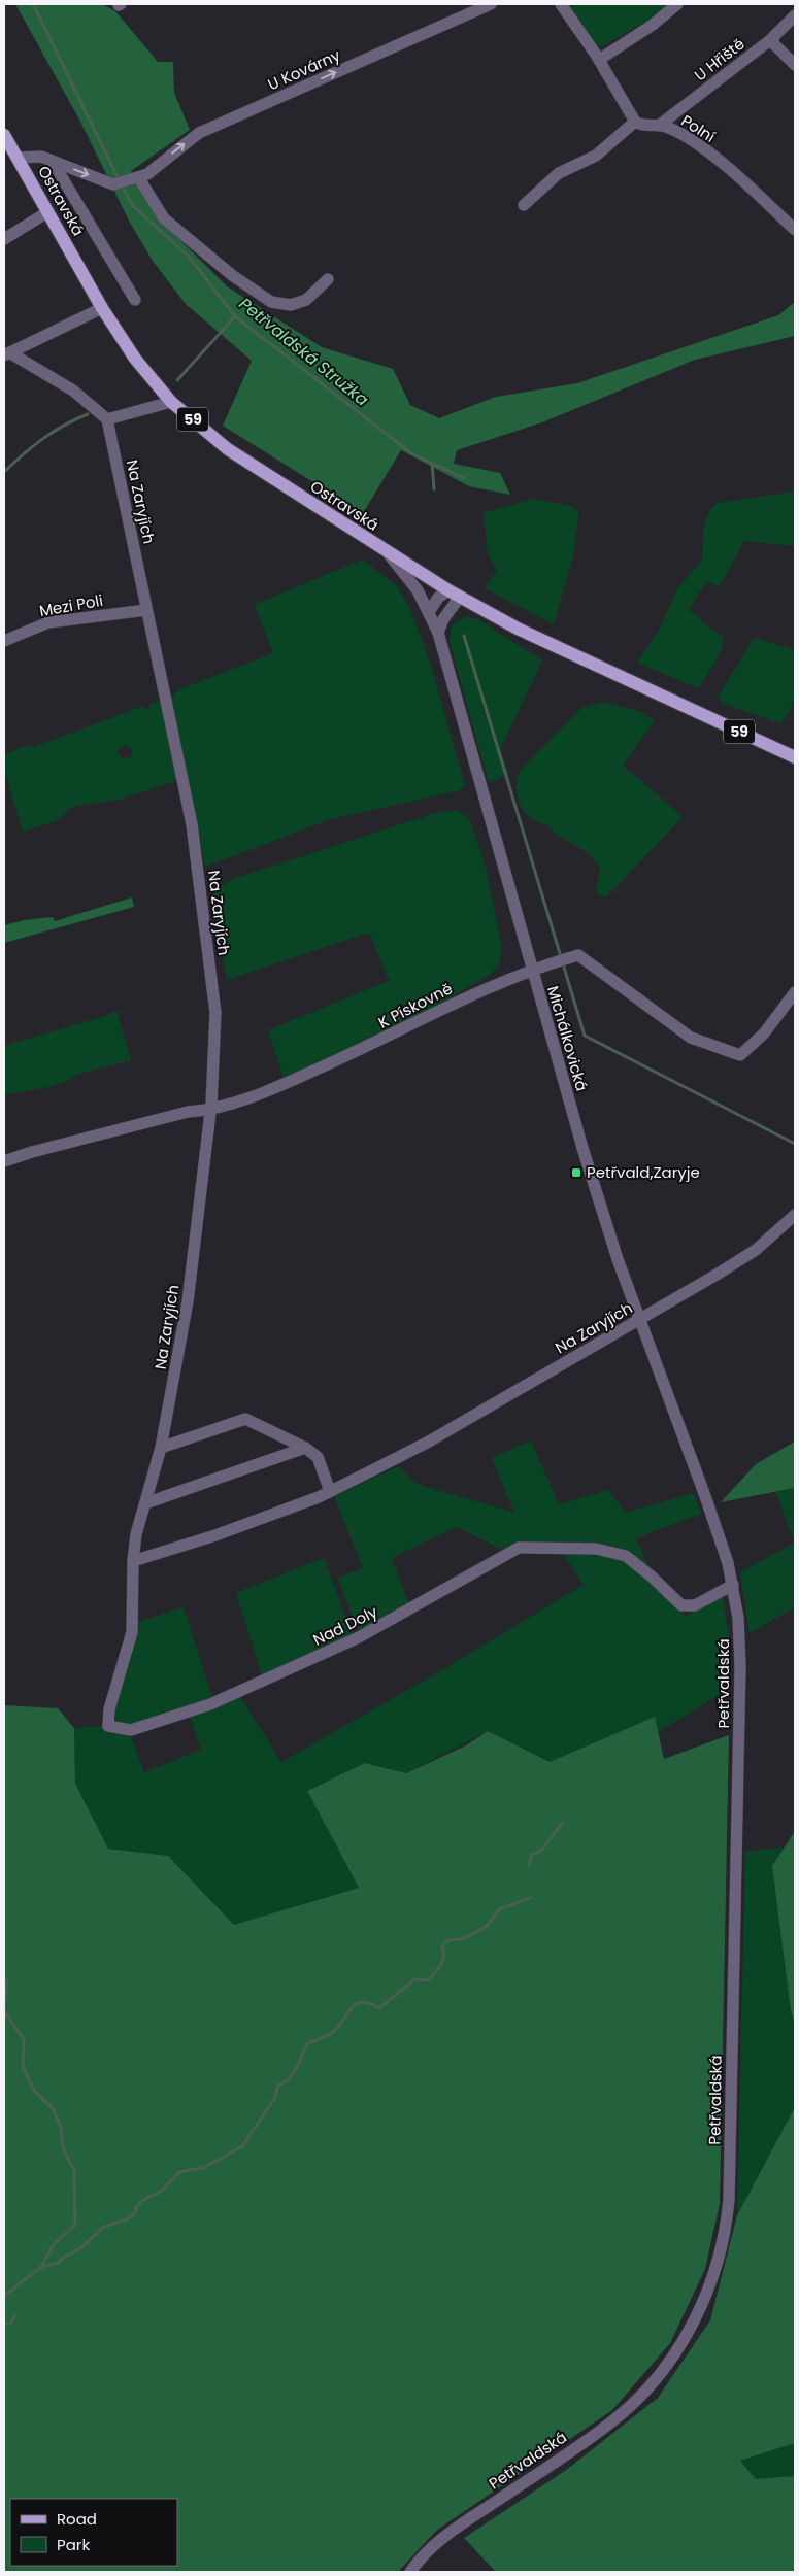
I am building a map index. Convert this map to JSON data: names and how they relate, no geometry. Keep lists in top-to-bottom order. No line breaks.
{"streets":{"main road":["Ostravská","59"],"street":["U Hřiště","U Kovárny","Polní","Na Zaryjích","Mezi Poli","K Pískovně","Michálkovická","Nad Doly","Petřvaldská"]},"crossings":[["U Hřiště","Polní"],["U Kovárny","Ostravská"],["Ostravská","Michálkovická"],["Na Zaryjích","Mezi Poli"],["Na Zaryjích","K Pískovně"],["Na Zaryjích","Michálkovická"],["Na Zaryjích","Nad Doly"],["K Pískovně","Michálkovická"],["Michálkovická","Petřvaldská"],["Nad Doly","Petřvaldská"]],"one_way":["U Kovárny"],"water":["Petřvaldská Stružka"],"places":{"transit":["Petřvald,Zaryje"]},"legend":["Road","Park"]}
